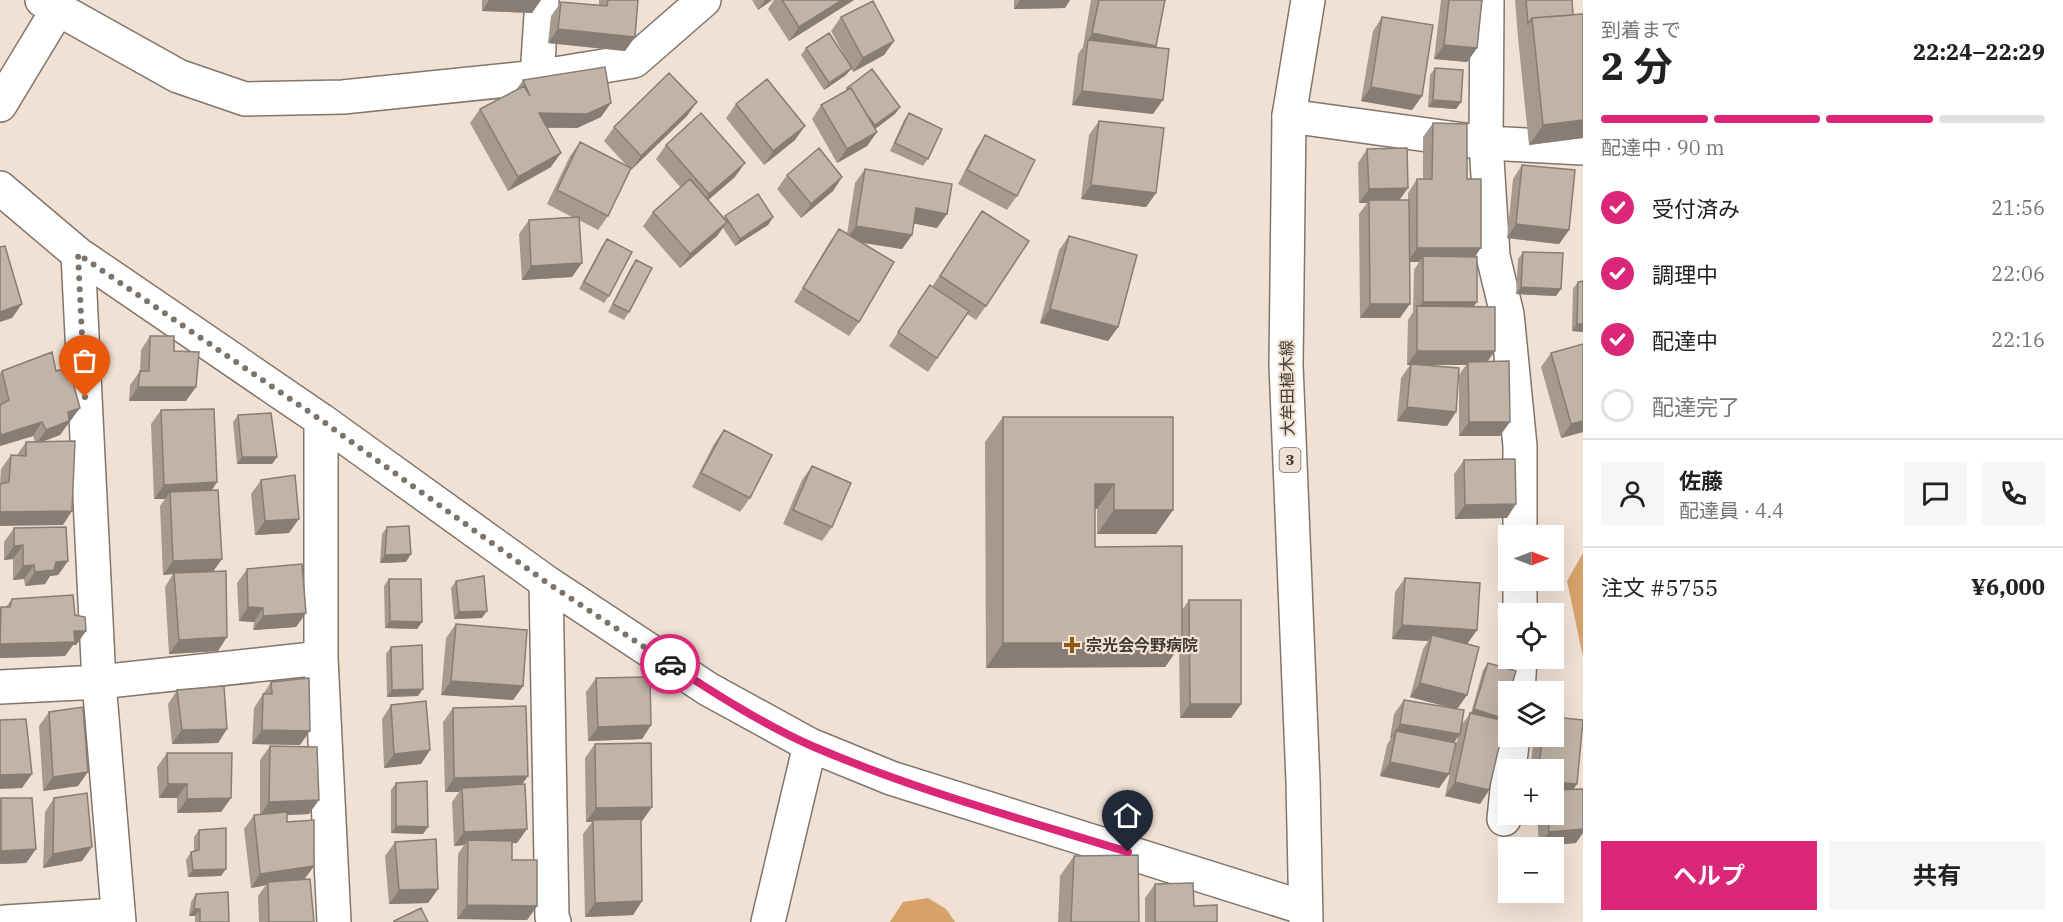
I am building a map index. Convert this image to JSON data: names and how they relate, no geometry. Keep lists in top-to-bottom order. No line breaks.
{"streets":{"street":["大牟田植木線","3"]},"places":{"health":["宗光会今野病院"]},"north":"right","page":{"heading":["2 分","到着まで","22:24–22:29"],"panel":["佐藤","配達員 · 4.4","注文 #5755","¥6,000"],"bar":"配達中 · 90 m","list":[["受付済み","21:56"],["調理中","22:06"],["配達中","22:16"],"配達完了"],"map_buttons":["+","−"],"buttons":["ヘルプ","共有"]}}
